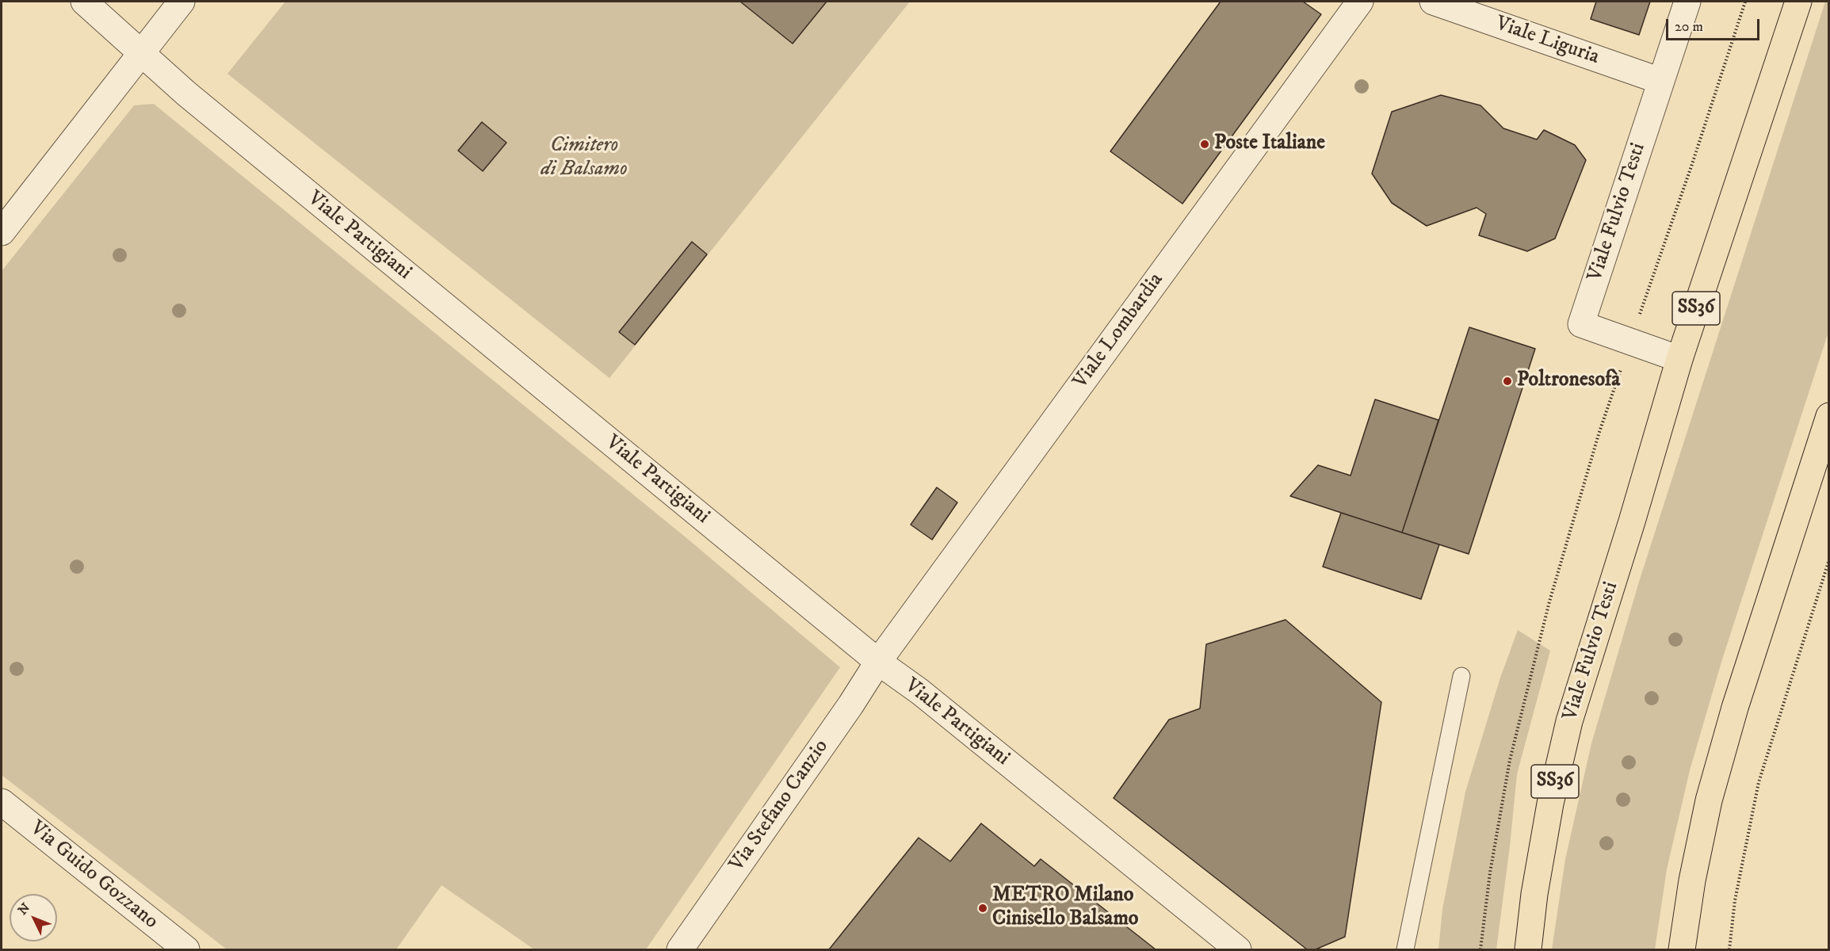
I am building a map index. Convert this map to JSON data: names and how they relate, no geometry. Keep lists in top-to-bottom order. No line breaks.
{"streets":{"highway":["Viale Fulvio Testi","SS36"],"street":["Viale Liguria","Viale Partigiani","Viale Lombardia","Via Stefano Canzio","Via Guido Gozzano"]},"crossings":[["Viale Liguria","Viale Fulvio Testi"],["Viale Partigiani","Viale Lombardia"],["Viale Partigiani","Via Stefano Canzio"],["Viale Lombardia","Via Stefano Canzio"]],"parks":["Cimitero di Balsamo"],"places":["Poste Italiane","Poltronesofà","METRO Milano Cinisello Balsamo"],"scale_bar":"20 m","north":"top left"}
